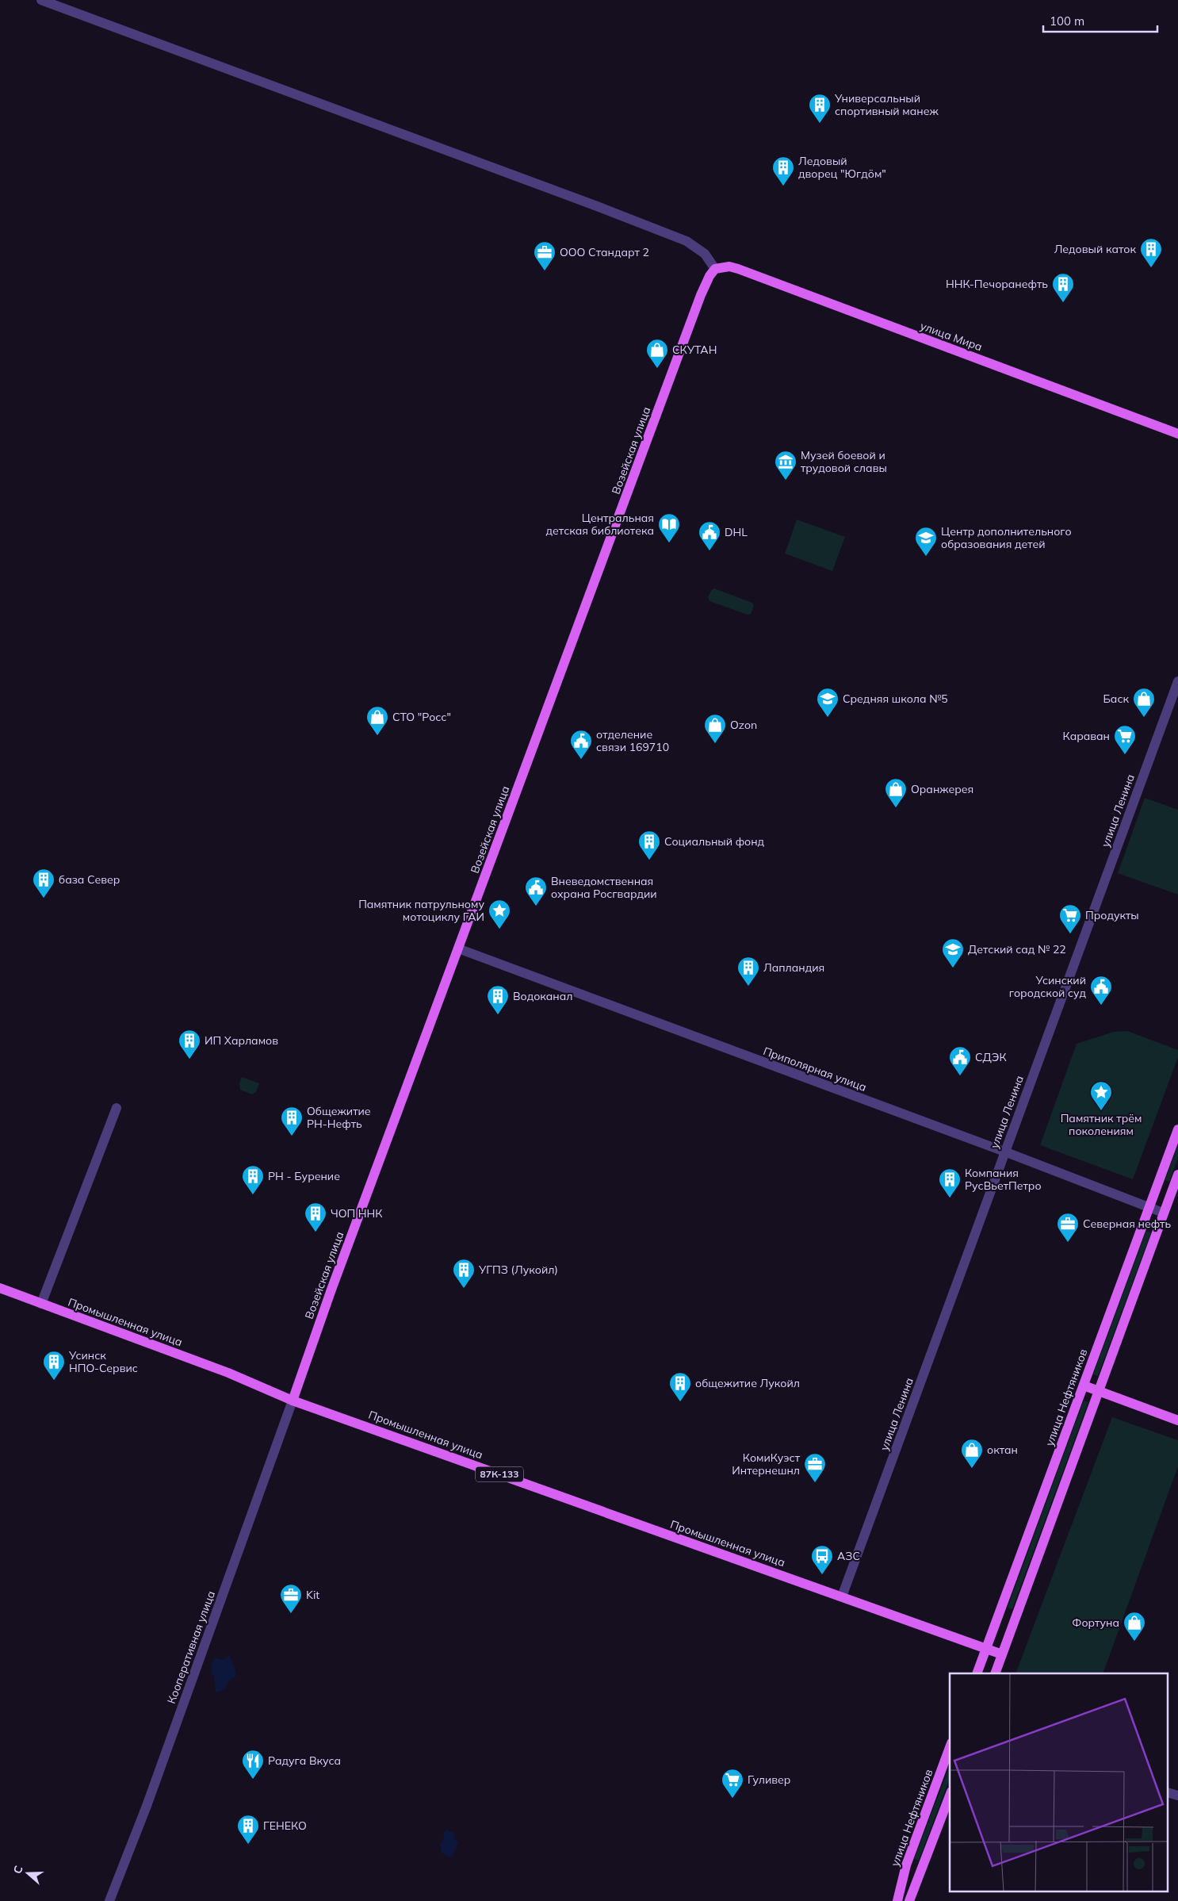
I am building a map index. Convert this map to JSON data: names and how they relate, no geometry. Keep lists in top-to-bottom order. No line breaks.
{"streets":{"main road":["улица Мира","Возейская улица","Промышленная улица","улица Нефтяников","87К-133"],"street":["улица Ленина","Приполярная улица","Кооперативная улица"]},"crossings":[["улица Мира","Возейская улица"],["Возейская улица","Приполярная улица"],["Возейская улица","Промышленная улица"],["Возейская улица","Кооперативная улица"],["улица Ленина","Приполярная улица"],["улица Ленина","Промышленная улица"],["Приполярная улица","улица Нефтяников"],["Промышленная улица","улица Нефтяников"],["Промышленная улица","Кооперативная улица"]],"places":{"building":["Универсальный спортивный манеж","Ледовый дворец \"Югдӧм\"","Ледовый каток","ННК-Печоранефть","Социальный фонд","база Север","Лапландия","Водоканал","ИП Харламов","Общежитие РН-Нефть","РН - Бурение","Компания РусВьетПетро","ЧОП ННК","УГПЗ (Лукойл)","Усинск НПО-Сервис","общежитие Лукойл","ГЕНЕКО"],"office":["ООО Стандарт 2","Северная нефть","КомиКуэст Интернешнл","Kit"],"shop":["СКУТАН","Баск","СТО \"Росс\"","Ozon","Оранжерея","октан","Фортуна"],"museum":["Музей боевой и трудовой славы"],"library":["Центральная детская библиотека"],"public building":["DHL","отделение связи 169710","Вневедомственная охрана Росгвардии","Усинский городской суд","СДЭК"],"school or university":["Центр дополнительного образования детей","Средняя школа №5","Детский сад № 22"],"supermarket":["Караван","Продукты","Гуливер"],"place":["Памятник патрульному мотоциклу ГАИ","Памятник трём поколениям"],"bus stop":["АЗС"],"restaurant":["Радуга Вкуса"]},"scale_bar":"100 m","north":"left"}
